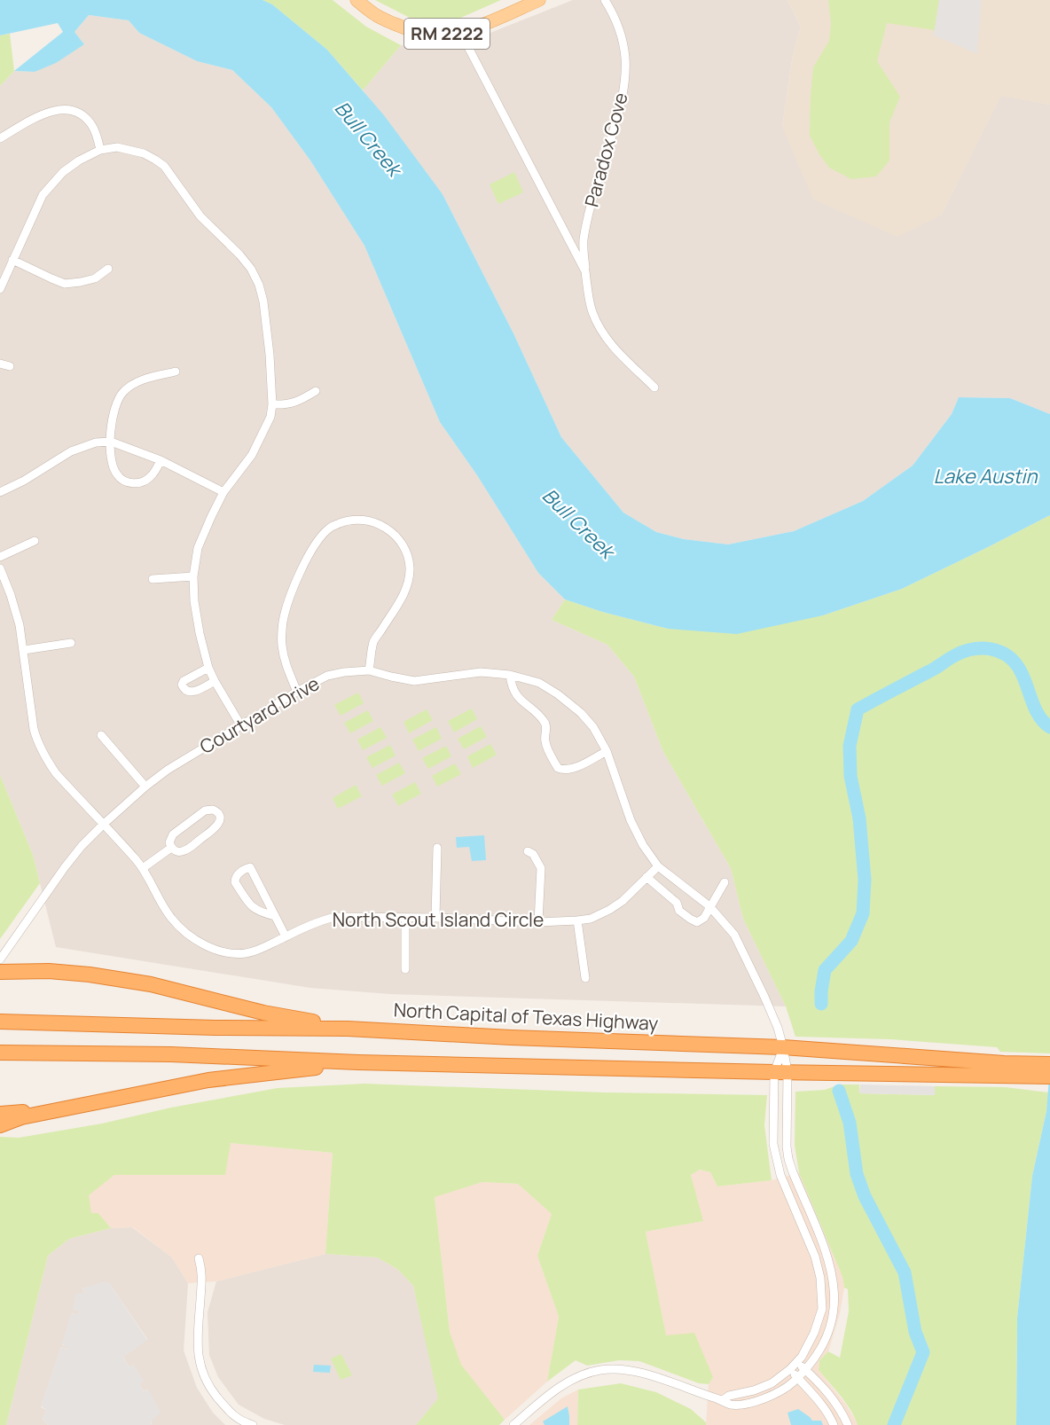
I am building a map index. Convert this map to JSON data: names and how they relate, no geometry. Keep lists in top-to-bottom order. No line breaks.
{"streets":{"highway":["North Capital of Texas Highway"],"main road":["RM 2222"],"street":["Paradox Cove","Courtyard Drive","North Scout Island Circle"]},"crossings":[["Courtyard Drive","North Scout Island Circle"],["Courtyard Drive","North Capital of Texas Highway"]],"water":["Bull Creek","Lake Austin"]}
